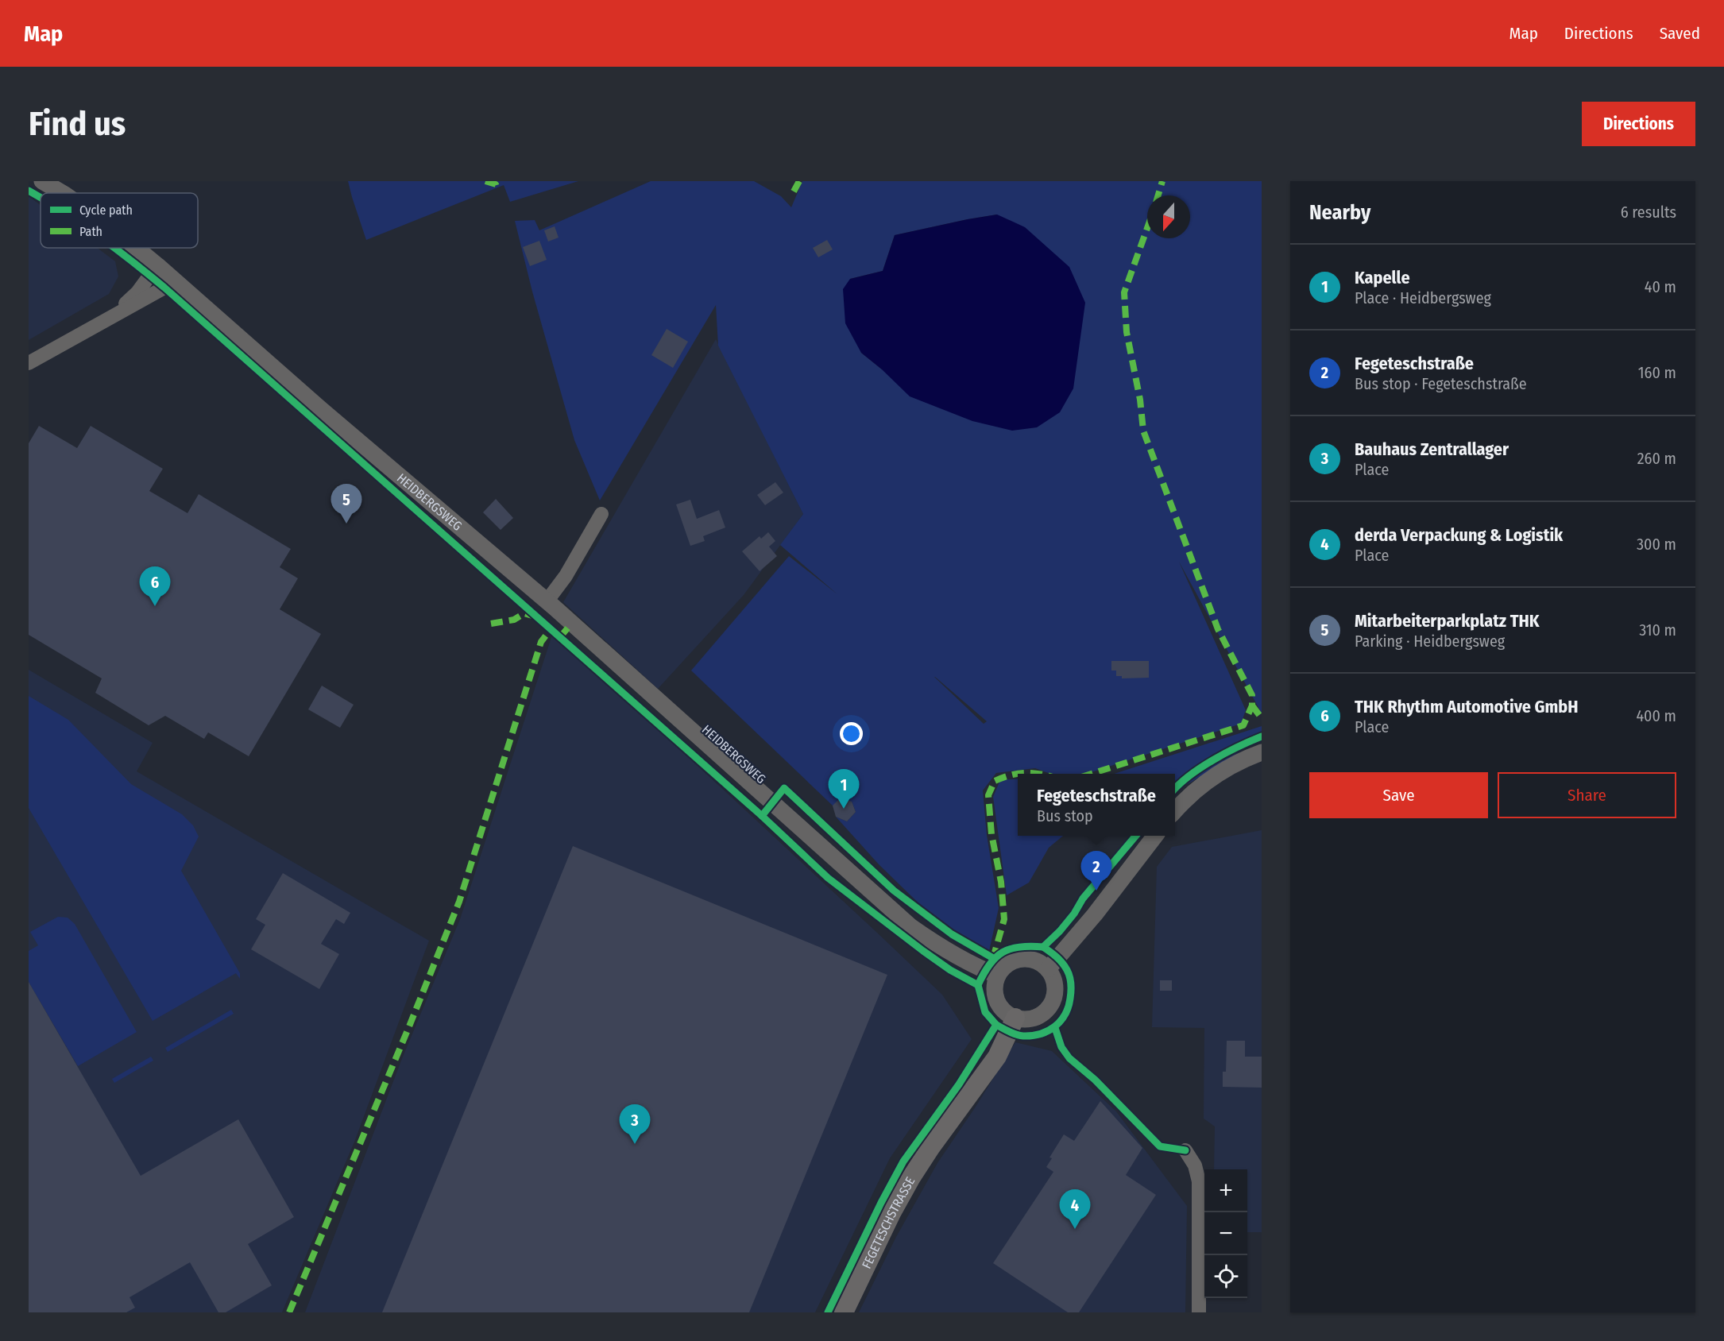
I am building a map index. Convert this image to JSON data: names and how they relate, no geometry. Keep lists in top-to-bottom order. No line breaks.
{"streets":{"main road":["FEGETESCHSTRASSE"],"street":["HEIDBERGSWEG"]},"crossings":[["HEIDBERGSWEG","FEGETESCHSTRASSE"]],"legend":["Cycle path","Path"],"north":"bottom","page":{"header":"Map","nav":["Map","Directions","Saved"],"buttons":["Directions",["Save","Share"]],"title":"Find us","heading":["Nearby","6 results"],"list":[{"mark":"1","name":"Kapelle","note":"Place · Heidbergsweg","value":"40 m"},{"mark":"2","name":"Fegeteschstraße","note":"Bus stop · Fegeteschstraße","value":"160 m"},{"mark":"3","name":"Bauhaus Zentrallager","note":"Place","value":"260 m"},{"mark":"4","name":"derda Verpackung & Logistik","note":"Place","value":"300 m"},{"mark":"5","name":"Mitarbeiterparkplatz THK","note":"Parking · Heidbergsweg","value":"310 m"},{"mark":"6","name":"THK Rhythm Automotive GmbH","note":"Place","value":"400 m"}],"pins":["5","6","1","2","3","4"],"popup":["Fegeteschstraße","Bus stop"],"map_buttons":["+","−"]}}
